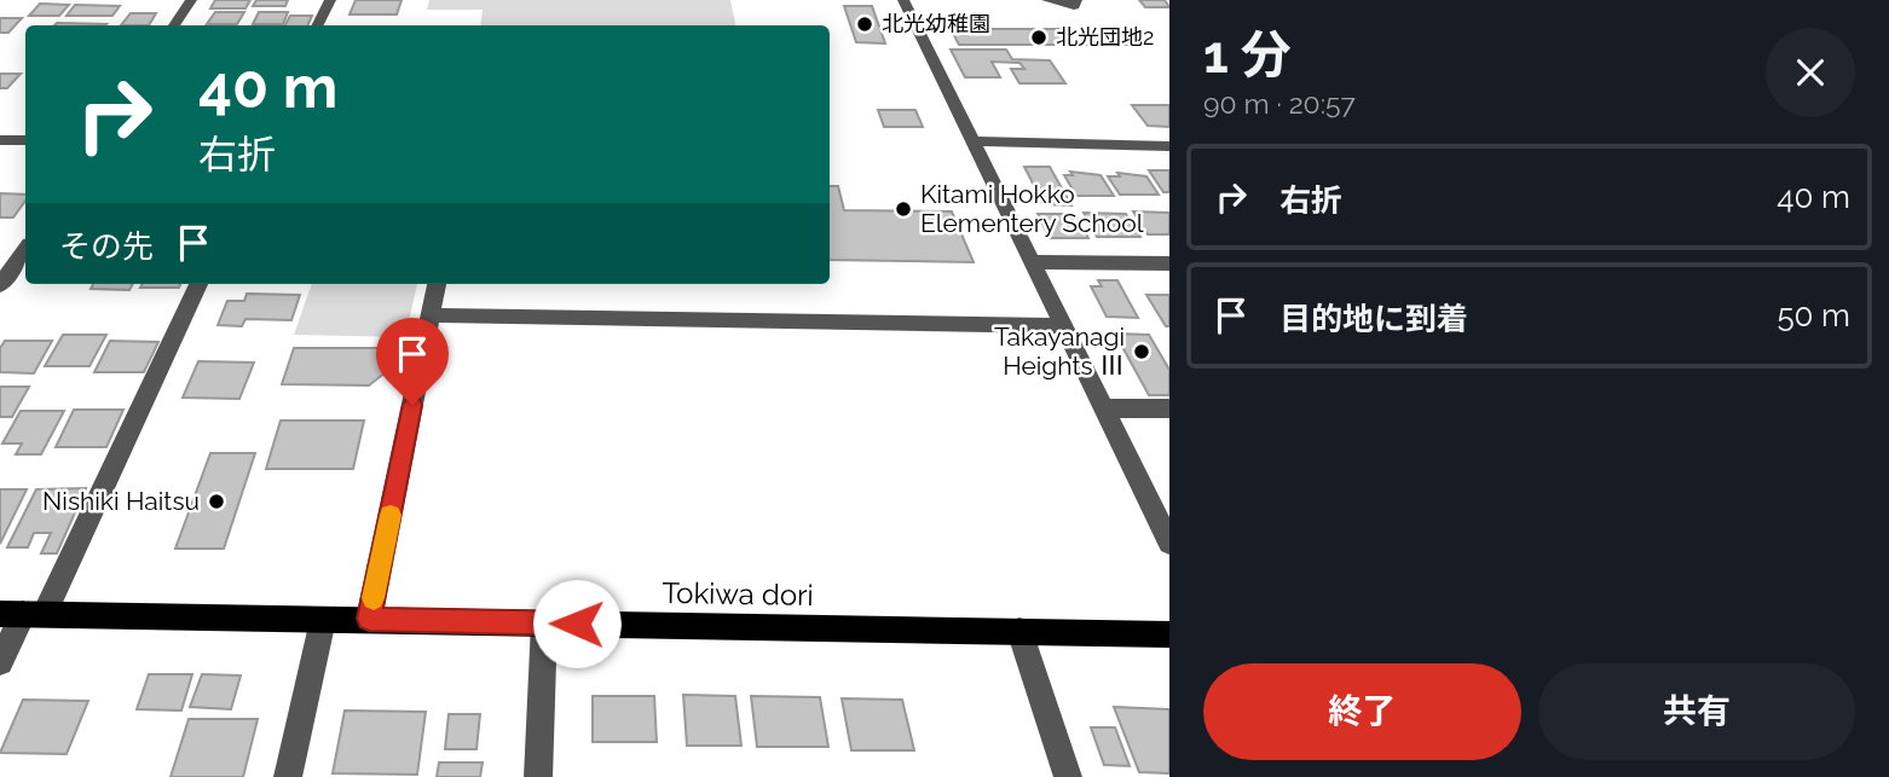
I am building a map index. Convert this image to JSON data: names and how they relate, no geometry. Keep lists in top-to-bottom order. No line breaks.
{"streets":{"main road":["Tokiwa dori"]},"places":["北光幼稚園","北光団地2","Kitami Hokko Elementery School","Takayanagi Heights Ⅲ","Nishiki Haitsu"],"page":{"heading":["1 分","90 m · 20:57"],"turn":["40 m","右折"],"list":[{"name":"右折","value":"40 m"},{"name":"目的地に到着","value":"50 m"}],"then":"その先","buttons":["終了","共有"]}}
